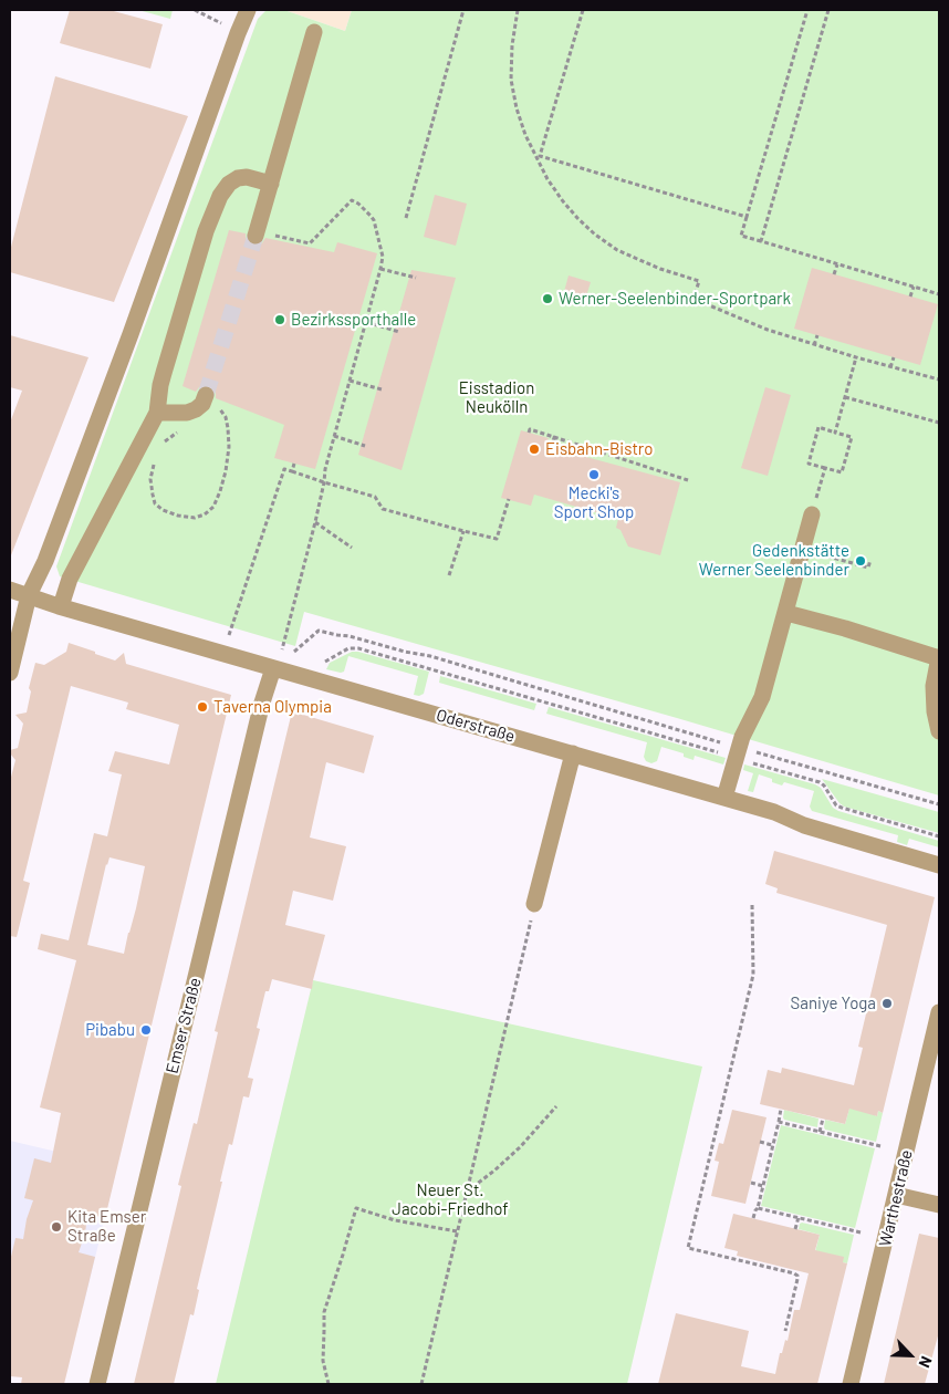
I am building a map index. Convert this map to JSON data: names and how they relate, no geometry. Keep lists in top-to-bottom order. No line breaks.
{"streets":{"street":["Oderstraße","Emser Straße","Warthestraße"]},"crossings":[["Oderstraße","Emser Straße"]],"parks":["Eisstadion Neukölln","Neuer St. Jacobi-Friedhof"],"places":["Werner-Seelenbinder-Sportpark","Bezirkssporthalle","Eisbahn-Bistro","Mecki's Sport Shop","Gedenkstätte Werner Seelenbinder","Taverna Olympia","Saniye Yoga","Pibabu","Kita Emser Straße"],"north":"bottom right"}
